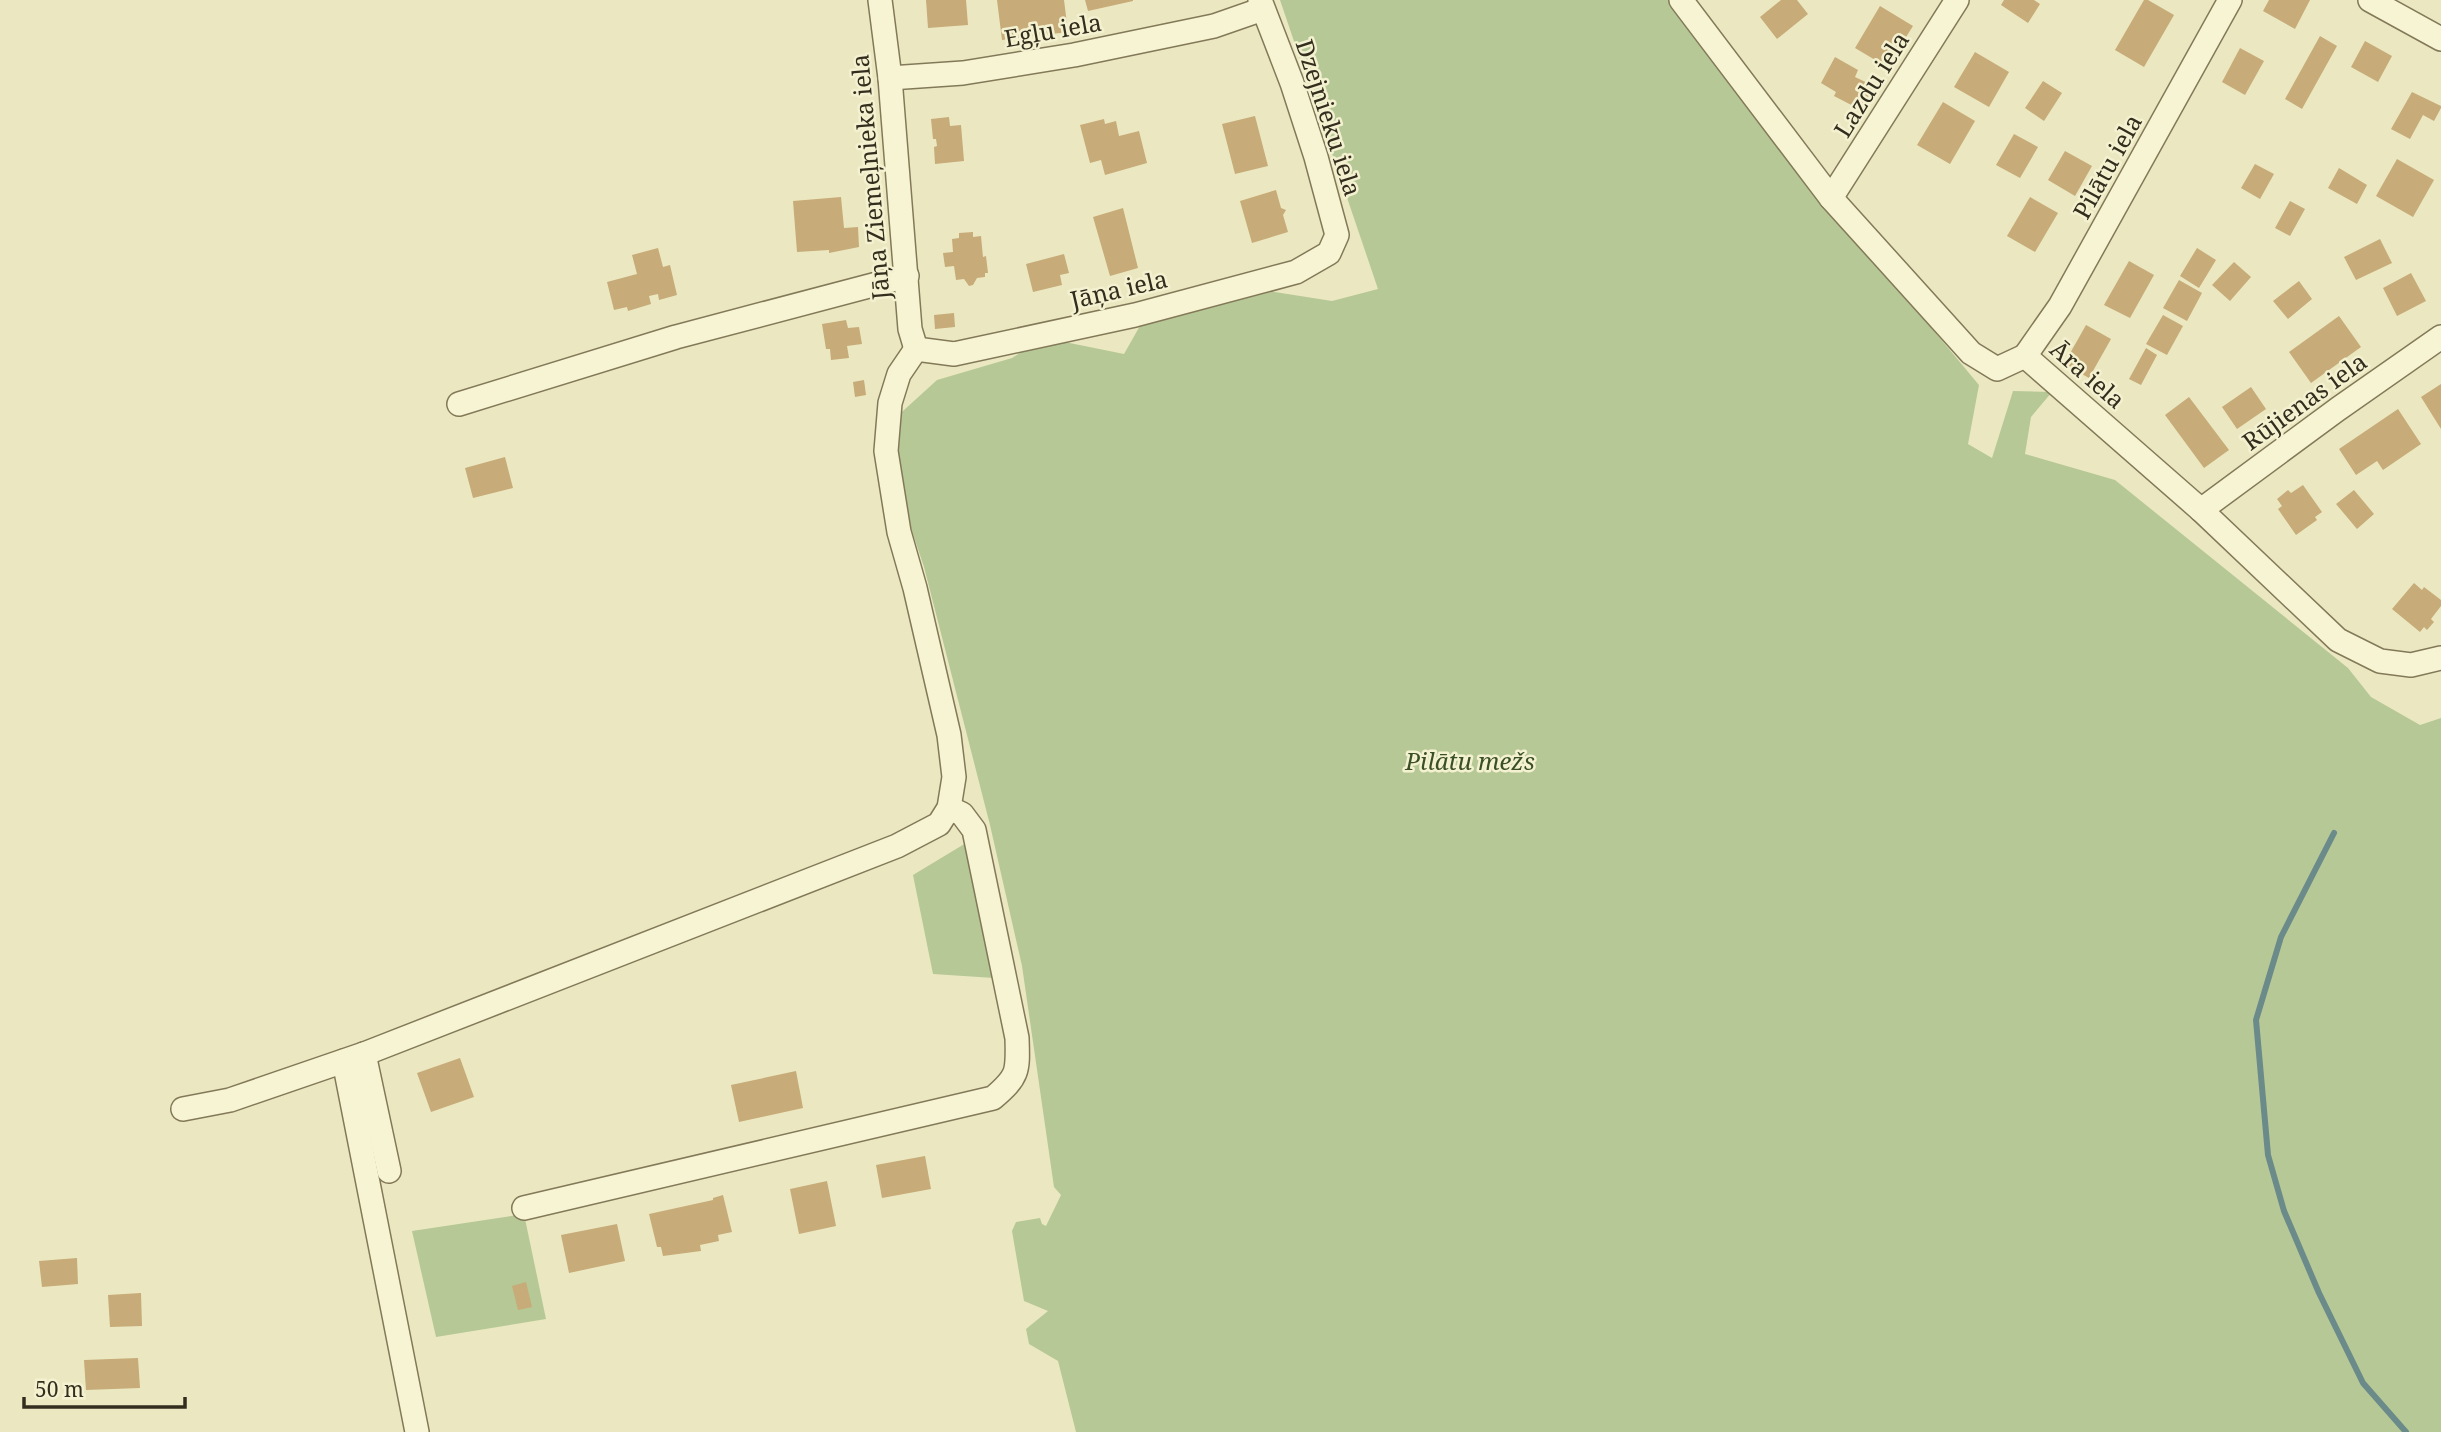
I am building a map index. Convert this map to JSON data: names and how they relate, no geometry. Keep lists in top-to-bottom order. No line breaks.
{"streets":{"street":["Egļu iela","Lazdu iela","Dzejnieku iela","Pilātu iela","Jāņa Ziemeļnieka iela","Jāņa iela","Āra iela","Rūjienas iela"]},"crossings":[["Egļu iela","Dzejnieku iela"],["Egļu iela","Jāņa Ziemeļnieka iela"],["Lazdu iela","Āra iela"],["Dzejnieku iela","Jāņa iela"],["Pilātu iela","Āra iela"],["Jāņa Ziemeļnieka iela","Jāņa iela"],["Āra iela","Rūjienas iela"]],"parks":["Pilātu mežs"],"scale_bar":"50 m"}
